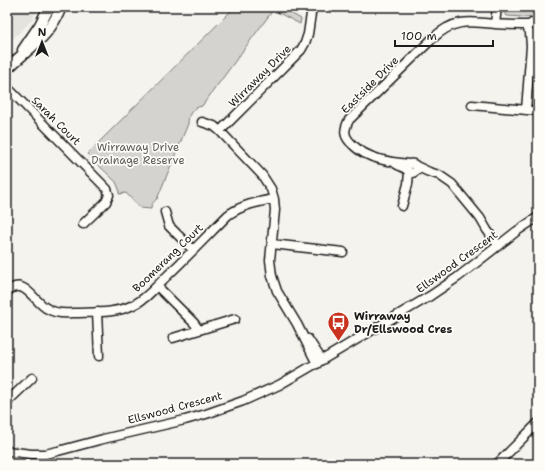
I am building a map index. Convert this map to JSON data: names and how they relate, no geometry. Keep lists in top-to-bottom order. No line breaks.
{"streets":{"street":["Wirraway Drive","Eastside Drive","Sarah Court","Boomerang Court","Ellswood Crescent"]},"crossings":[["Eastside Drive","Ellswood Crescent"]],"parks":["Wirraway Drive Drainage Reserve"],"places":{"bus stop":["Wirraway Dr/Ellswood Cres"]},"scale_bar":"100 m","north":"top"}
